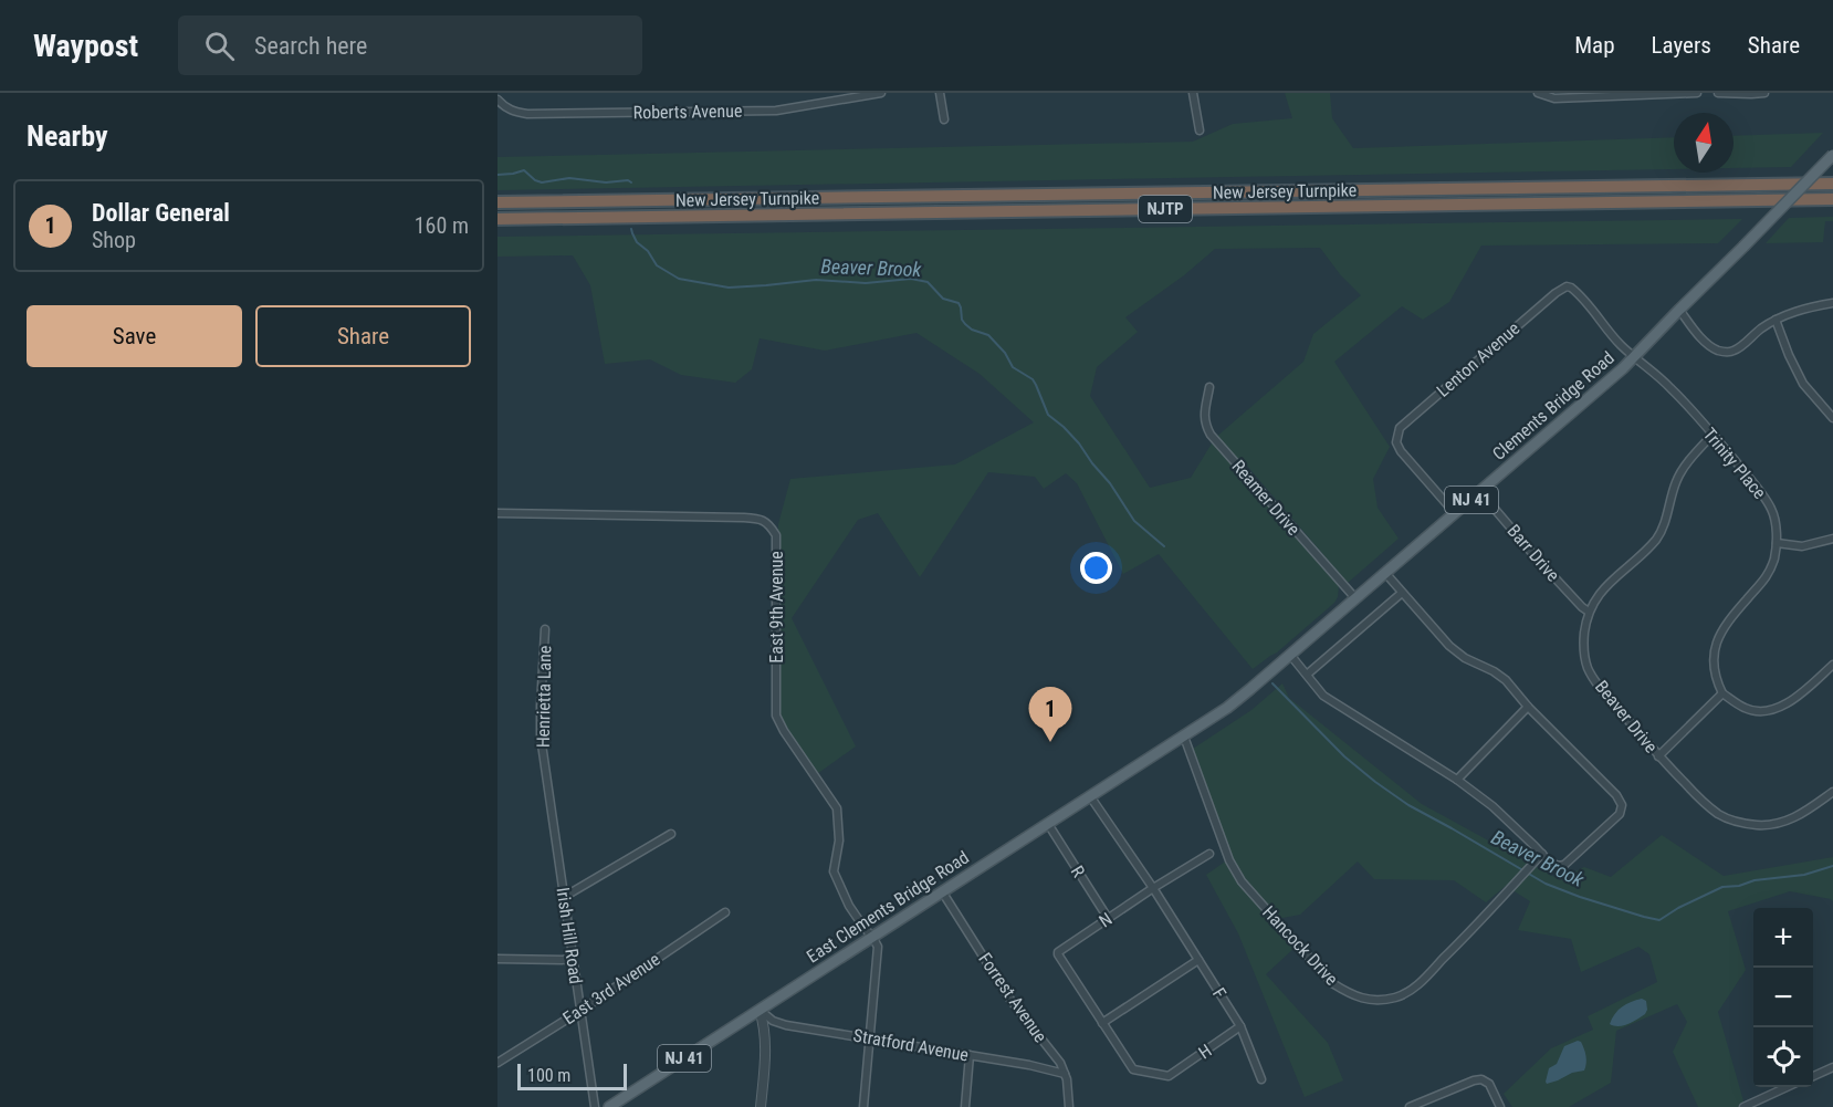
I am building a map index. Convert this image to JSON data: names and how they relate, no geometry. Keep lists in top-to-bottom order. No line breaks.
{"streets":{"highway":["New Jersey Turnpike","NJTP"],"main road":["Clements Bridge Road","NJ 41","East Clements Bridge Road"],"street":["Roberts Avenue","Lenton Avenue","Trinity Place","Reamer Drive","Barr Drive","East 9th Avenue","Henrietta Lane","Beaver Drive","R","N","Irish Hill Road","Hancock Drive","East 3rd Avenue","F","Forrest Avenue","Stratford Avenue","H"]},"crossings":[["Lenton Avenue","Clements Bridge Road"],["Lenton Avenue","Trinity Place"],["Clements Bridge Road","Trinity Place"],["Clements Bridge Road","Reamer Drive"],["Clements Bridge Road","Barr Drive"],["Clements Bridge Road","East Clements Bridge Road"],["Clements Bridge Road","Hancock Drive"],["Trinity Place","Beaver Drive"],["Barr Drive","Beaver Drive"],["East 9th Avenue","East Clements Bridge Road"],["Henrietta Lane","Irish Hill Road"],["R","East Clements Bridge Road"],["R","N"],["East Clements Bridge Road","Hancock Drive"],["East Clements Bridge Road","Forrest Avenue"],["East Clements Bridge Road","Stratford Avenue"],["N","F"],["N","H"],["Irish Hill Road","East 3rd Avenue"],["F","H"],["Forrest Avenue","Stratford Avenue"]],"water":["Beaver Brook"],"scale_bar":"100 m","north":"top","page":{"header":"Waypost","search":"Search here","nav":["Map","Layers","Share"],"heading":"Nearby","list":[{"mark":"1","name":"Dollar General","note":"Shop","value":"160 m"}],"buttons":["Save","Share"],"pins":"1","map_buttons":["+","−"],"scale":"100 m"}}
